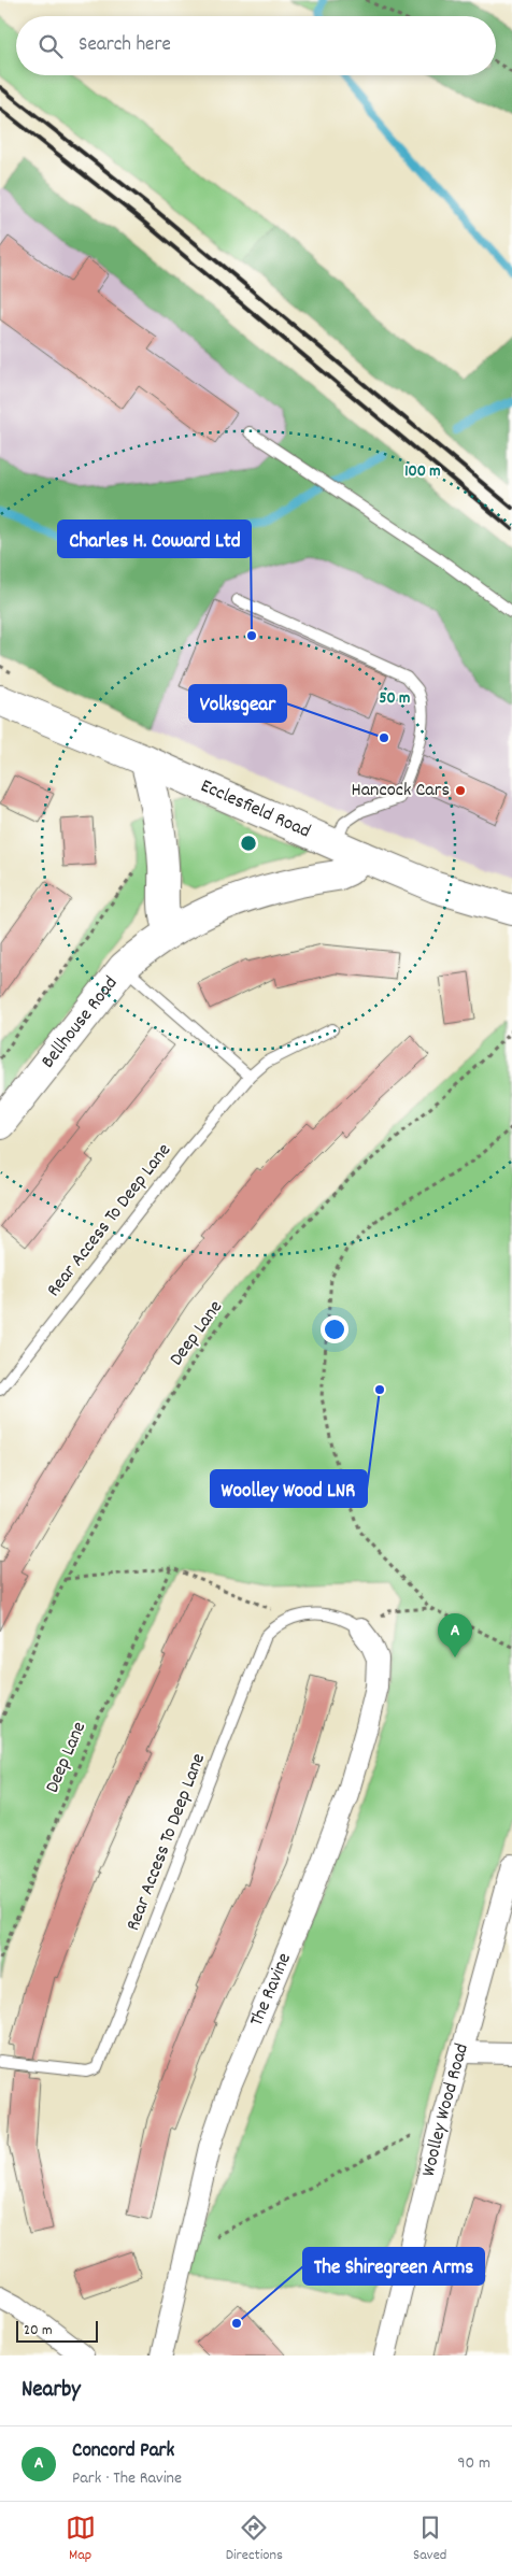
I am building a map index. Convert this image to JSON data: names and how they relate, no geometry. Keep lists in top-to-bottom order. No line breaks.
{"streets":{"main road":["Ecclesfield Road","Bellhouse Road"],"street":["The Ravine","Woolley Wood Road"],"lane":["Rear Access To Deep Lane"],"path":["Deep Lane"]},"crossings":[["Ecclesfield Road","Bellhouse Road"]],"places":["Charles H. Coward Ltd","Volksgear","Hancock Cars","Woolley Wood LNR","The Shiregreen Arms"],"scale_bar":"20 m","page":{"search":"Search here","pins":"A","scale":"20 m","heading":"Nearby","list":[{"mark":"A","name":"Concord Park","note":"Park · The Ravine","value":"90 m"}],"nav":["Map","Directions","Saved"]},"rings":["100 m","50 m"]}
